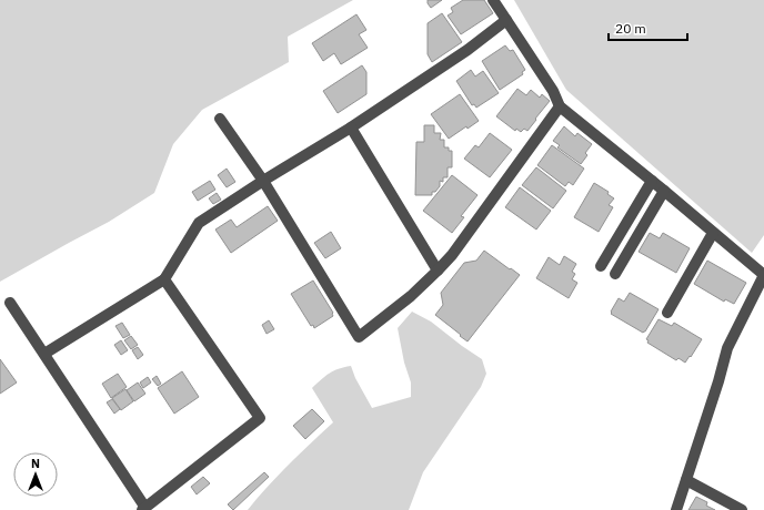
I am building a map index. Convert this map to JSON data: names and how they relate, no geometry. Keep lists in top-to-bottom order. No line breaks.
{"scale_bar":"20 m","north":"top"}
